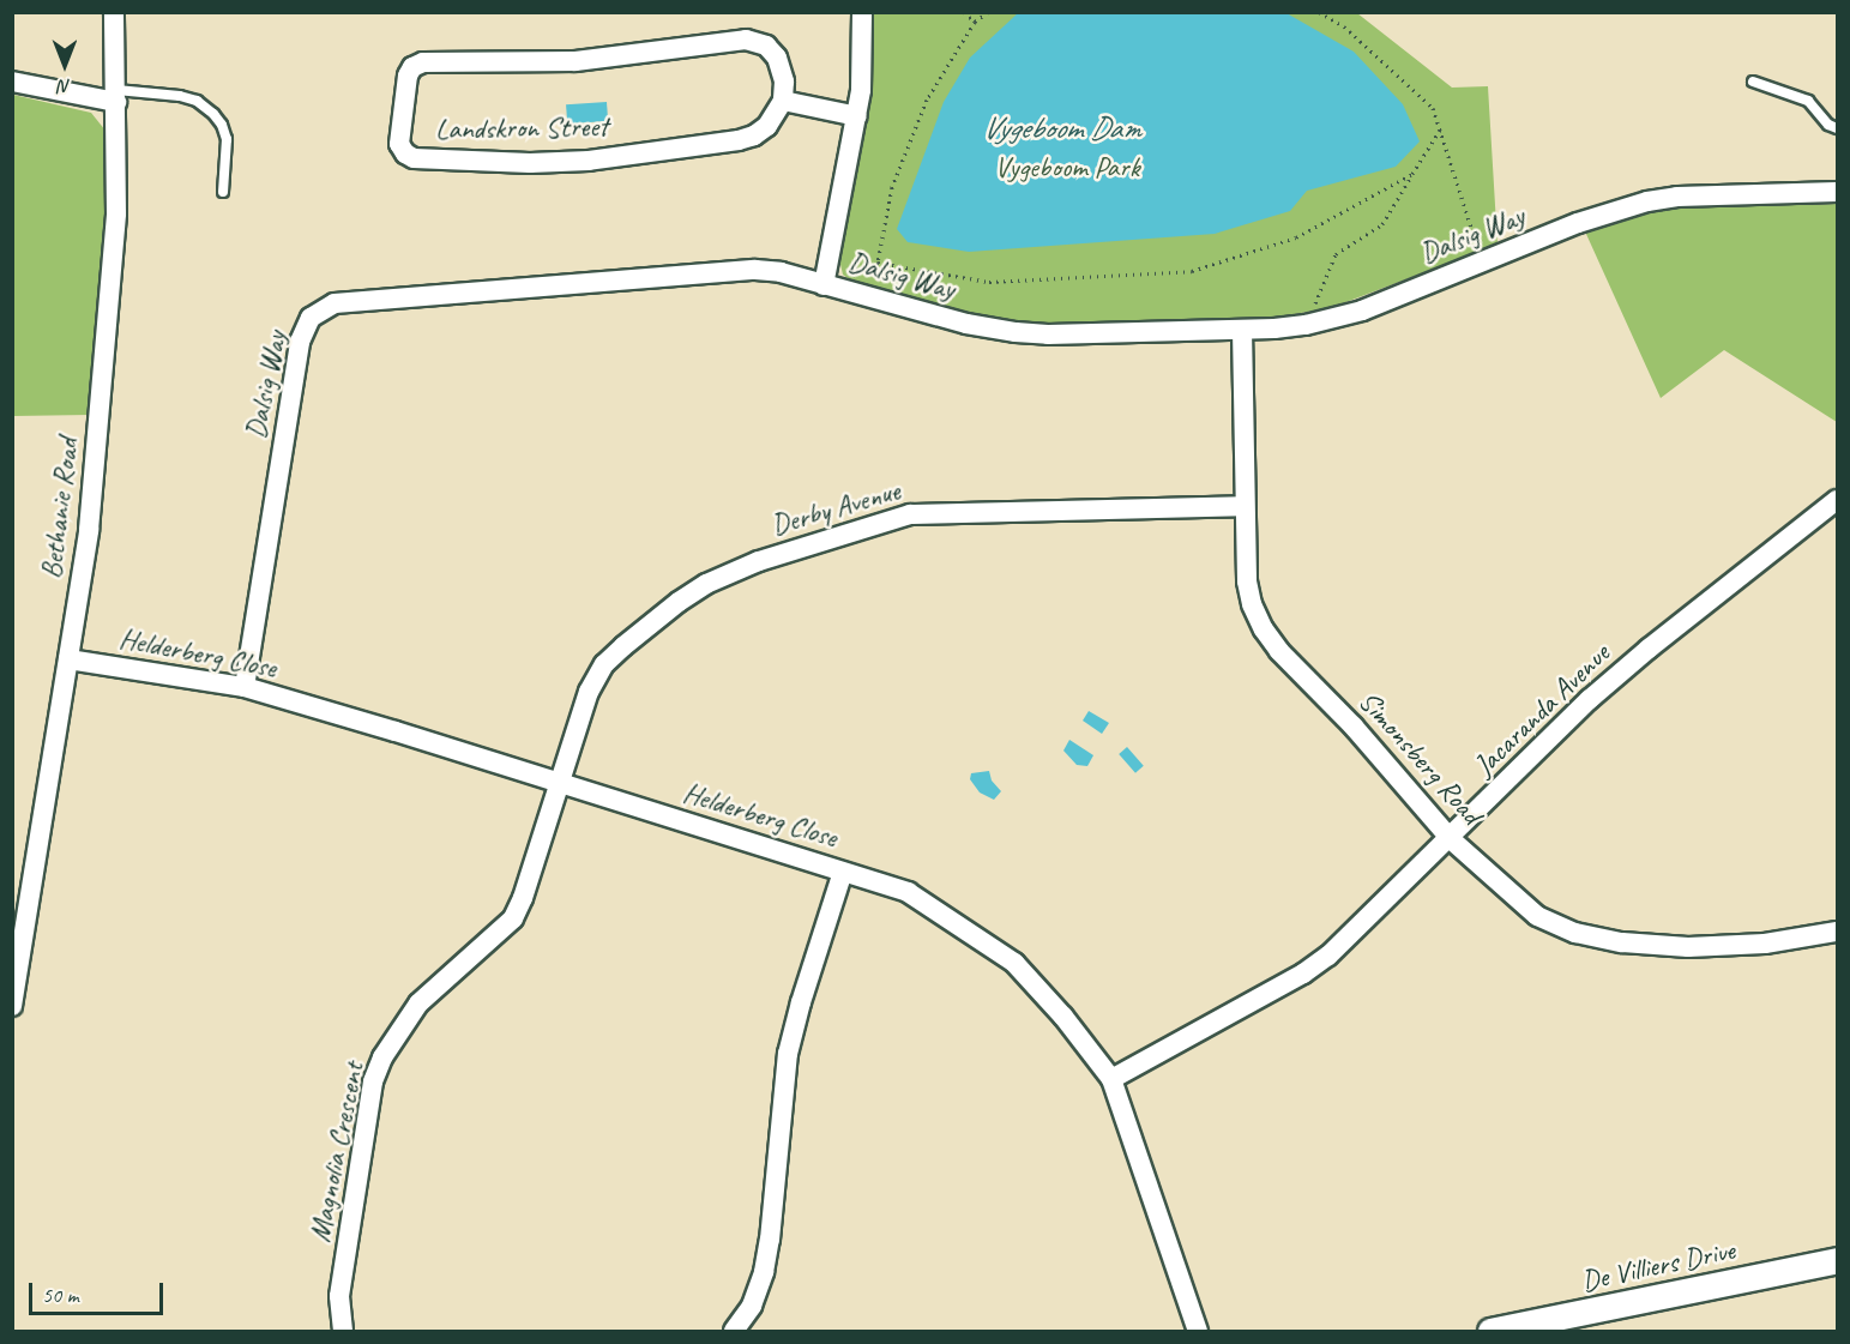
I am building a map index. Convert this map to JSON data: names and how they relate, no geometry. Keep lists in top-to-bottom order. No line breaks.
{"streets":{"street":["Landskron Street","Dalsig Way","Bethanie Road","Derby Avenue","Helderberg Close","Jacaranda Avenue","Simonsberg Road","Magnolia Crescent","De Villiers Drive"]},"crossings":[["Dalsig Way","Helderberg Close"],["Dalsig Way","Simonsberg Road"],["Bethanie Road","Helderberg Close"],["Derby Avenue","Helderberg Close"],["Derby Avenue","Simonsberg Road"],["Derby Avenue","Magnolia Crescent"],["Helderberg Close","Jacaranda Avenue"],["Helderberg Close","Magnolia Crescent"],["Jacaranda Avenue","Simonsberg Road"]],"water":["Vygeboom Dam"],"parks":["Vygeboom Park"],"scale_bar":"50 m","north":"bottom"}
